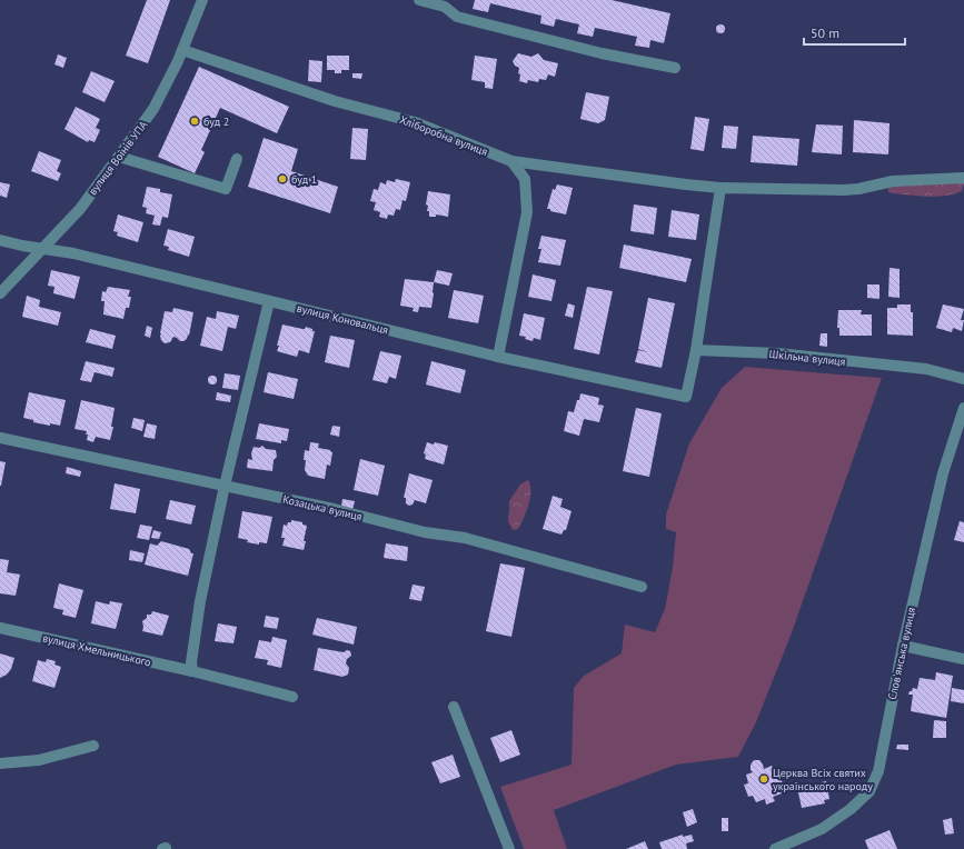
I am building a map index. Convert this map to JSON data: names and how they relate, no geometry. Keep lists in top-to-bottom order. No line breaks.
{"streets":{"street":["Хліборобна вулиця","вулиця Воїнів УПА","вулиця Коновальця","Шкільна вулиця","Козацька вулиця","вулиця Хмельницького","Словʼянська вулиця"]},"crossings":[["Хліборобна вулиця","вулиця Воїнів УПА"],["вулиця Воїнів УПА","вулиця Коновальця"],["вулиця Коновальця","Шкільна вулиця"]],"places":["буд 2","буд 1","Церква Всіх святих українського народу"],"scale_bar":"50 m"}
